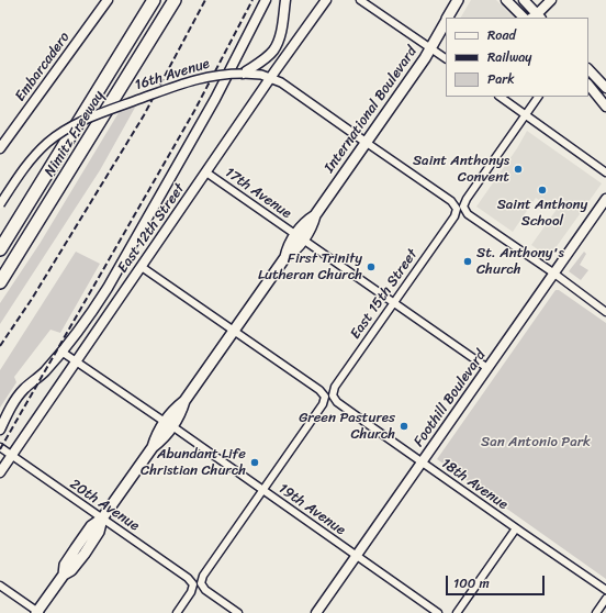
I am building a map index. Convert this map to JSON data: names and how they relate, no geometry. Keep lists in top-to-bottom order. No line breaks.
{"streets":{"highway":["Nimitz Freeway"],"main road":["Embarcadero","International Boulevard","East 12th Street","Foothill Boulevard"],"street":["16th Avenue","17th Avenue","East 15th Street","18th Avenue","20th Avenue","19th Avenue"]},"crossings":[["16th Avenue","International Boulevard"],["16th Avenue","East 12th Street"],["16th Avenue","East 15th Street"],["16th Avenue","Foothill Boulevard"],["International Boulevard","17th Avenue"],["International Boulevard","18th Avenue"],["International Boulevard","20th Avenue"],["International Boulevard","19th Avenue"],["17th Avenue","East 12th Street"],["17th Avenue","East 15th Street"],["17th Avenue","Foothill Boulevard"],["East 12th Street","18th Avenue"],["East 12th Street","20th Avenue"],["East 12th Street","19th Avenue"],["East 15th Street","18th Avenue"],["East 15th Street","20th Avenue"],["East 15th Street","19th Avenue"],["Foothill Boulevard","18th Avenue"],["Foothill Boulevard","19th Avenue"]],"parks":["San Antonio Park"],"places":["Saint Anthonys Convent","Saint Anthony School","St. Anthony's Church","First Trinity Lutheran Church","Green Pastures Church","Abundant Life Christian Church"],"legend":["Road","Railway","Park"],"scale_bar":"100 m"}
